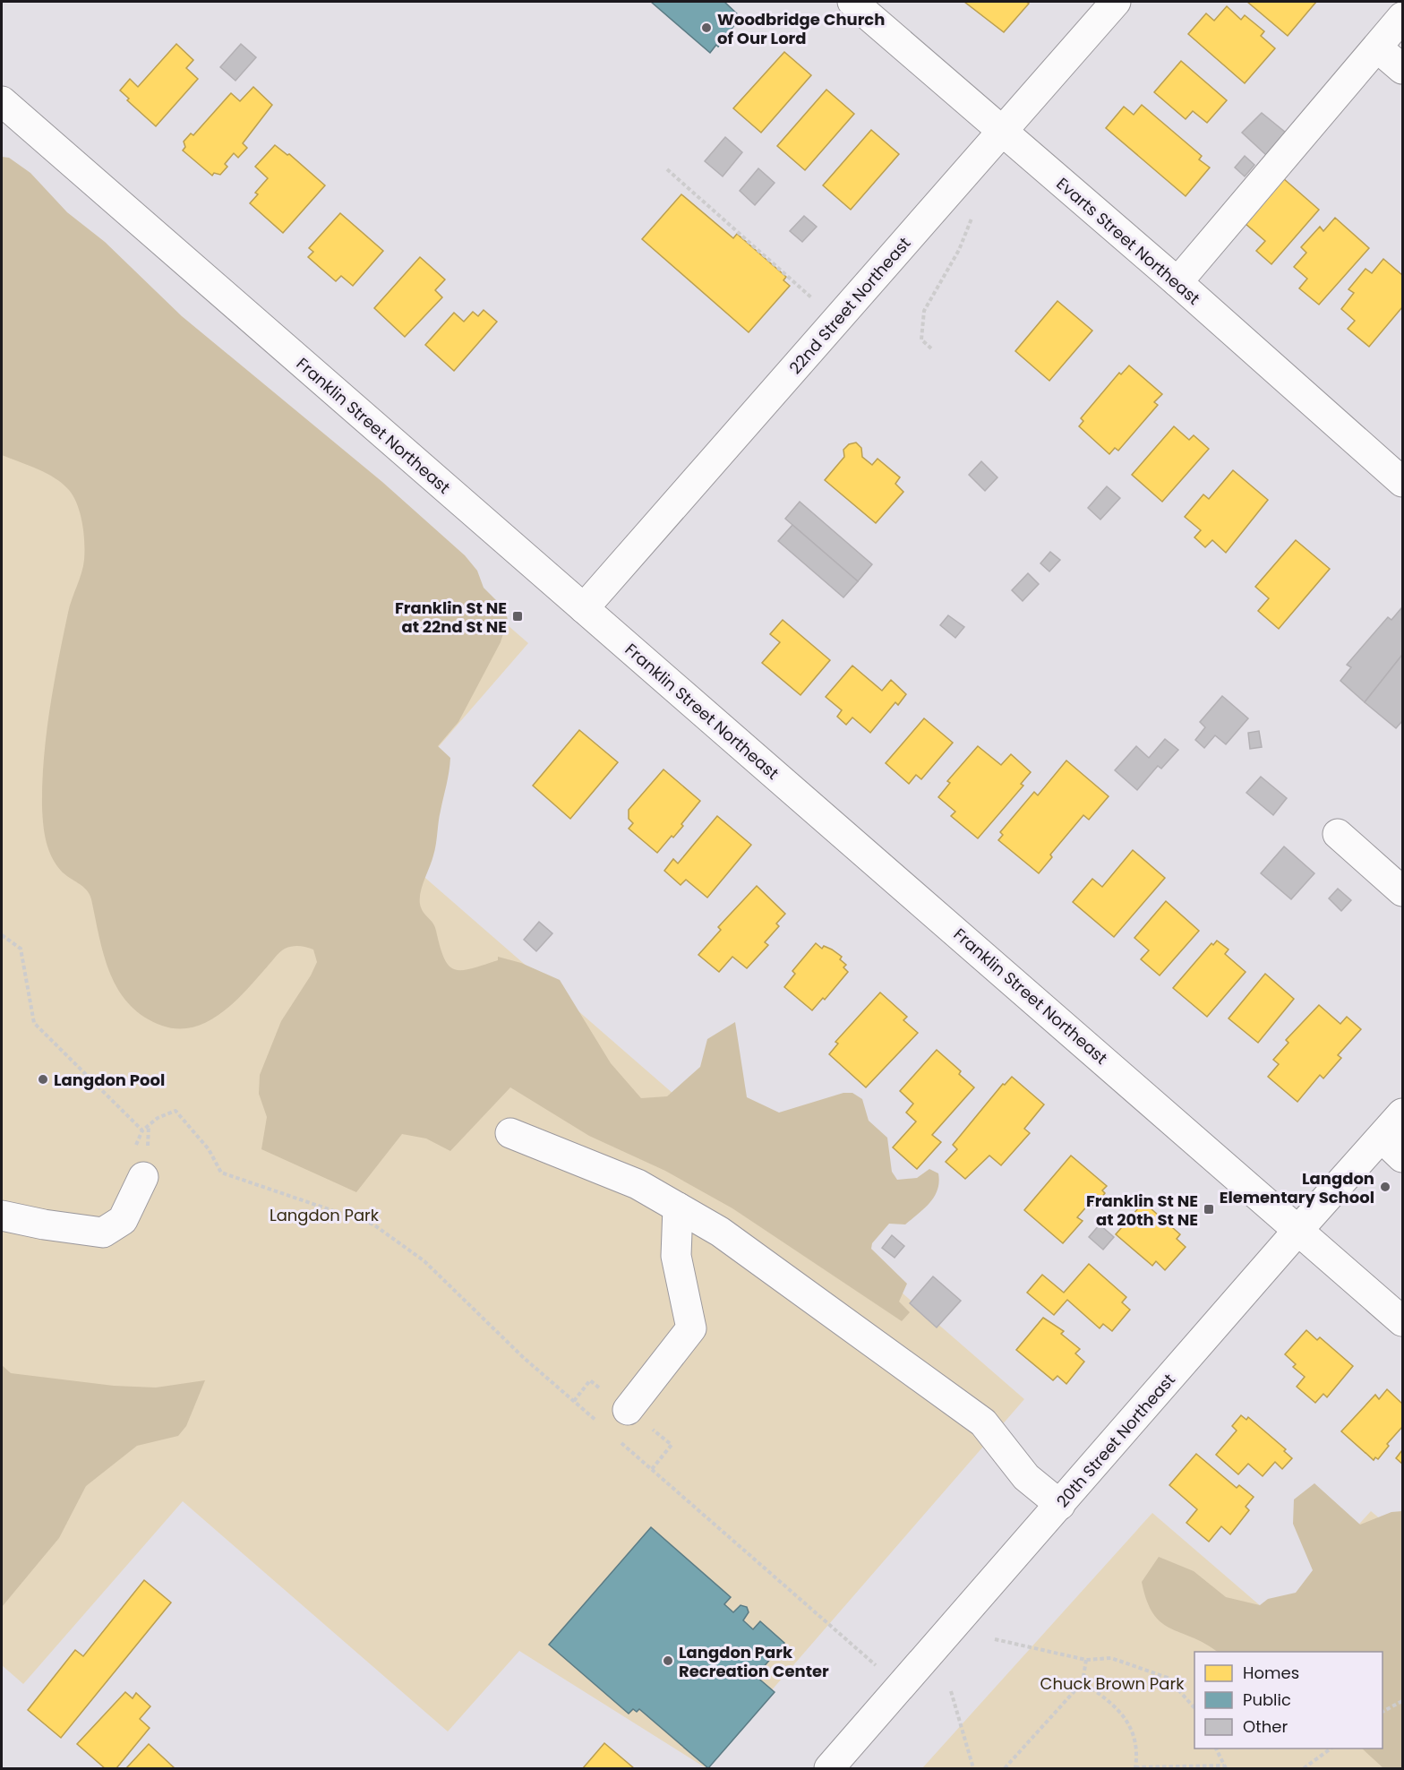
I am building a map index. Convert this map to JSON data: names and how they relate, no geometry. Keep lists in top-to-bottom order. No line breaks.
{"streets":{"street":["Evarts Street Northeast","22nd Street Northeast","Franklin Street Northeast","20th Street Northeast"]},"crossings":[["Evarts Street Northeast","22nd Street Northeast"],["22nd Street Northeast","Franklin Street Northeast"],["Franklin Street Northeast","20th Street Northeast"]],"parks":["Langdon Park","Chuck Brown Park"],"places":{"other":["Woodbridge Church of Our Lord","Langdon Pool","Langdon Elementary School","Langdon Park Recreation Center"],"transit":["Franklin St NE at 22nd St NE","Franklin St NE at 20th St NE"]},"legend":["Homes","Public","Other"]}
